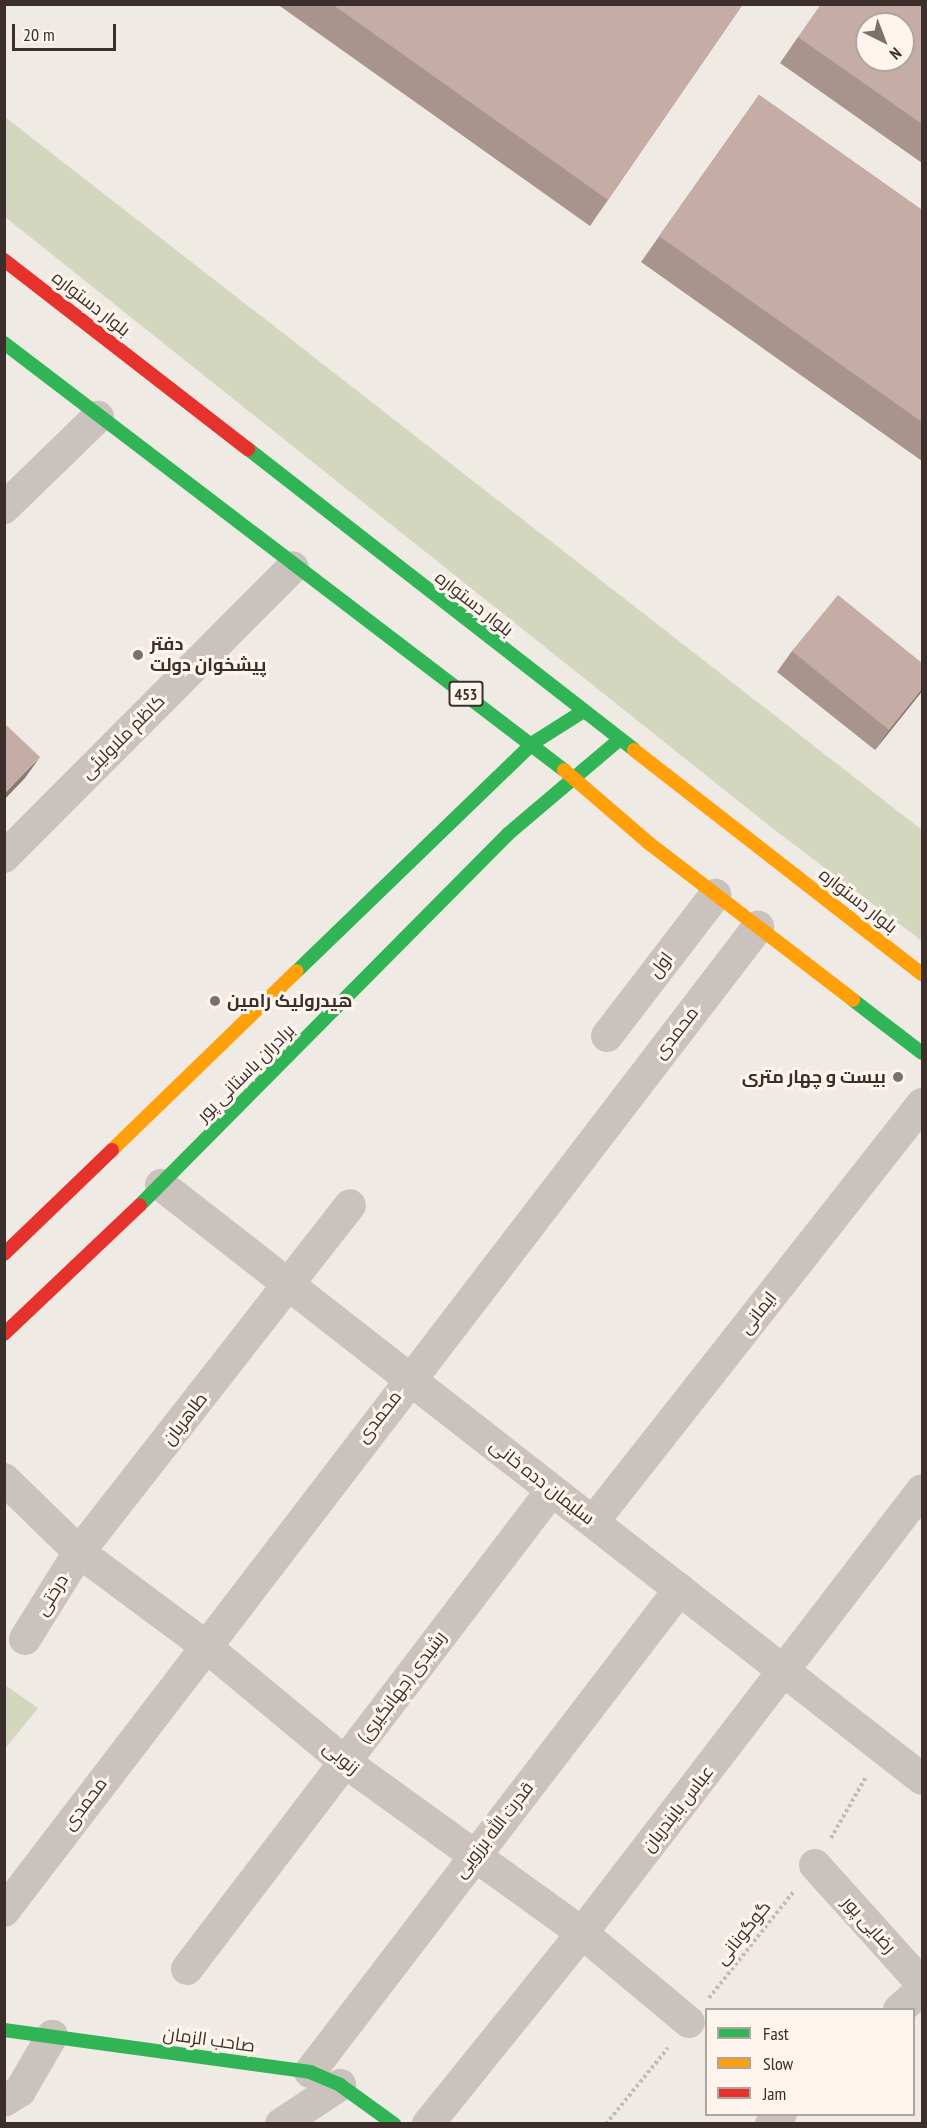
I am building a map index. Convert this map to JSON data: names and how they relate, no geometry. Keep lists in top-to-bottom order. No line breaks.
{"streets":{"main road":["بلوار دستواره","453","برادران باستانی پور","صاحب الزمان"],"street":["کاظم ملاولیئی","اول","محمدی","ایمانی","طاهریان","سلیمان دده خانی","درختی","رشیدی (جهانگیری)","زنوبی","عباس بایندریان","قدرت الله برزویی","رضایی پور"],"path":["گوگونانی"]},"crossings":[["بلوار دستواره","برادران باستانی پور"],["453","کاظم ملاولیئی"],["453","اول"],["453","محمدی"],["453","برادران باستانی پور"],["محمدی","سلیمان دده خانی"],["محمدی","زنوبی"],["برادران باستانی پور","سلیمان دده خانی"],["ایمانی","سلیمان دده خانی"],["طاهریان","سلیمان دده خانی"],["طاهریان","درختی"],["طاهریان","زنوبی"],["سلیمان دده خانی","رشیدی (جهانگیری)"],["سلیمان دده خانی","عباس بایندریان"],["سلیمان دده خانی","قدرت الله برزویی"],["سلیمان دده خانی","گوگونانی"],["درختی","زنوبی"],["رشیدی (جهانگیری)","زنوبی"],["زنوبی","عباس بایندریان"],["زنوبی","قدرت الله برزویی"],["زنوبی","گوگونانی"],["قدرت الله برزویی","صاحب الزمان"],["رضایی پور","گوگونانی"]],"places":["دفتر پیشخوان دولت","هیدرولیک رامین","بیست و چهار متری"],"legend":["Fast","Slow","Jam"],"scale_bar":"20 m","north":"bottom right"}
